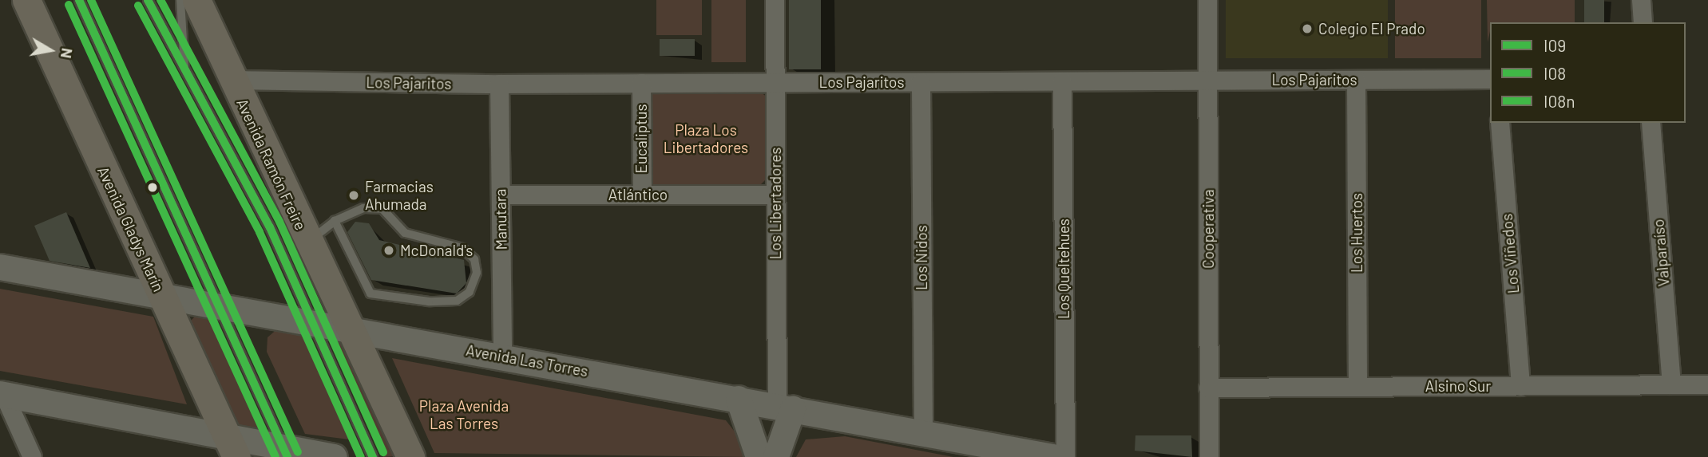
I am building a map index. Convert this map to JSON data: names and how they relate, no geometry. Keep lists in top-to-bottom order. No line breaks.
{"streets":{"main road":["Avenida Ramón Freire","Avenida Gladys Marín"],"street":["Los Pajaritos","Eucaliptus","Atlántico","Los Libertadores","Manutara","Cooperativa","Los Huertos","Valparaíso","Los Viñedos","Los Nidos","Los Queltehues","Avenida Las Torres","Alsino Sur"]},"crossings":[["Los Pajaritos","Eucaliptus"],["Los Pajaritos","Avenida Ramón Freire"],["Los Pajaritos","Los Libertadores"],["Los Pajaritos","Manutara"],["Los Pajaritos","Cooperativa"],["Los Pajaritos","Los Huertos"],["Los Pajaritos","Los Nidos"],["Los Pajaritos","Los Queltehues"],["Eucaliptus","Atlántico"],["Avenida Ramón Freire","Avenida Las Torres"],["Atlántico","Los Libertadores"],["Atlántico","Manutara"],["Los Libertadores","Avenida Las Torres"],["Manutara","Avenida Las Torres"],["Avenida Gladys Marín","Avenida Las Torres"],["Cooperativa","Alsino Sur"],["Los Huertos","Alsino Sur"],["Valparaíso","Alsino Sur"],["Los Viñedos","Alsino Sur"],["Los Nidos","Avenida Las Torres"]],"parks":["Plaza Los Libertadores","Plaza Avenida Las Torres"],"places":["Colegio El Prado","Farmacias Ahumada","McDonald's"],"lines":["transit line I09","transit line I08n","transit line I08"],"legend":["I09","I08","I08n"],"north":"right"}
